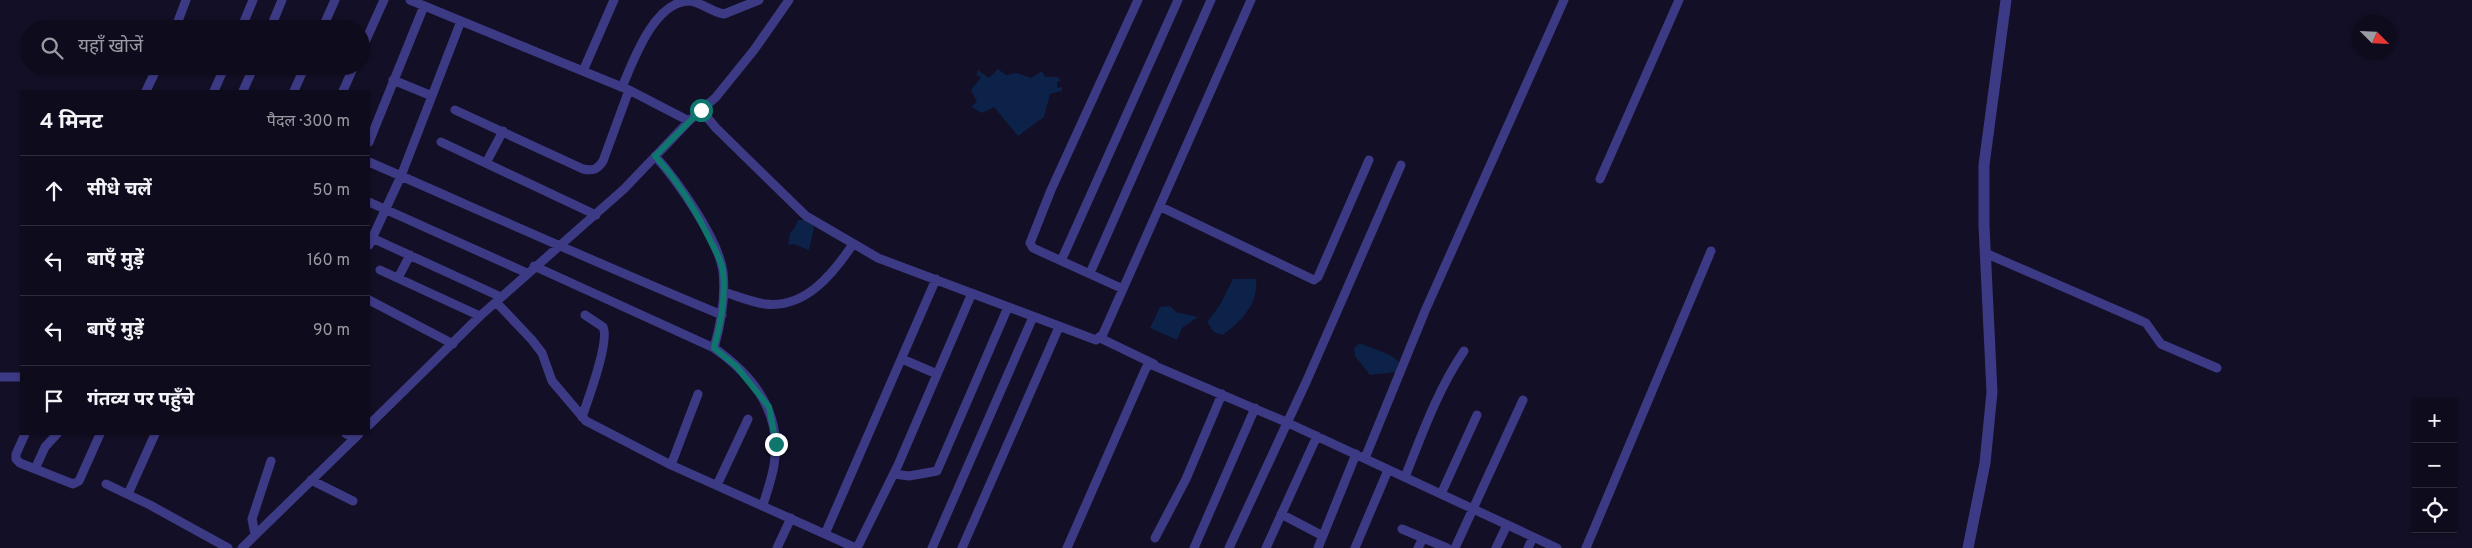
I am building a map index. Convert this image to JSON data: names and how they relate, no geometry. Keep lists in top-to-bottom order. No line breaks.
{"north":"bottom right","page":{"search":"यहाँ खोजें","heading":["4 मिनट","पैदल · 300 m"],"list":[["सीधे चलें","50 m"],["बाएँ मुड़ें","160 m"],["बाएँ मुड़ें","90 m"],"गंतव्य पर पहुँचे"],"map_buttons":["+","−"]}}
